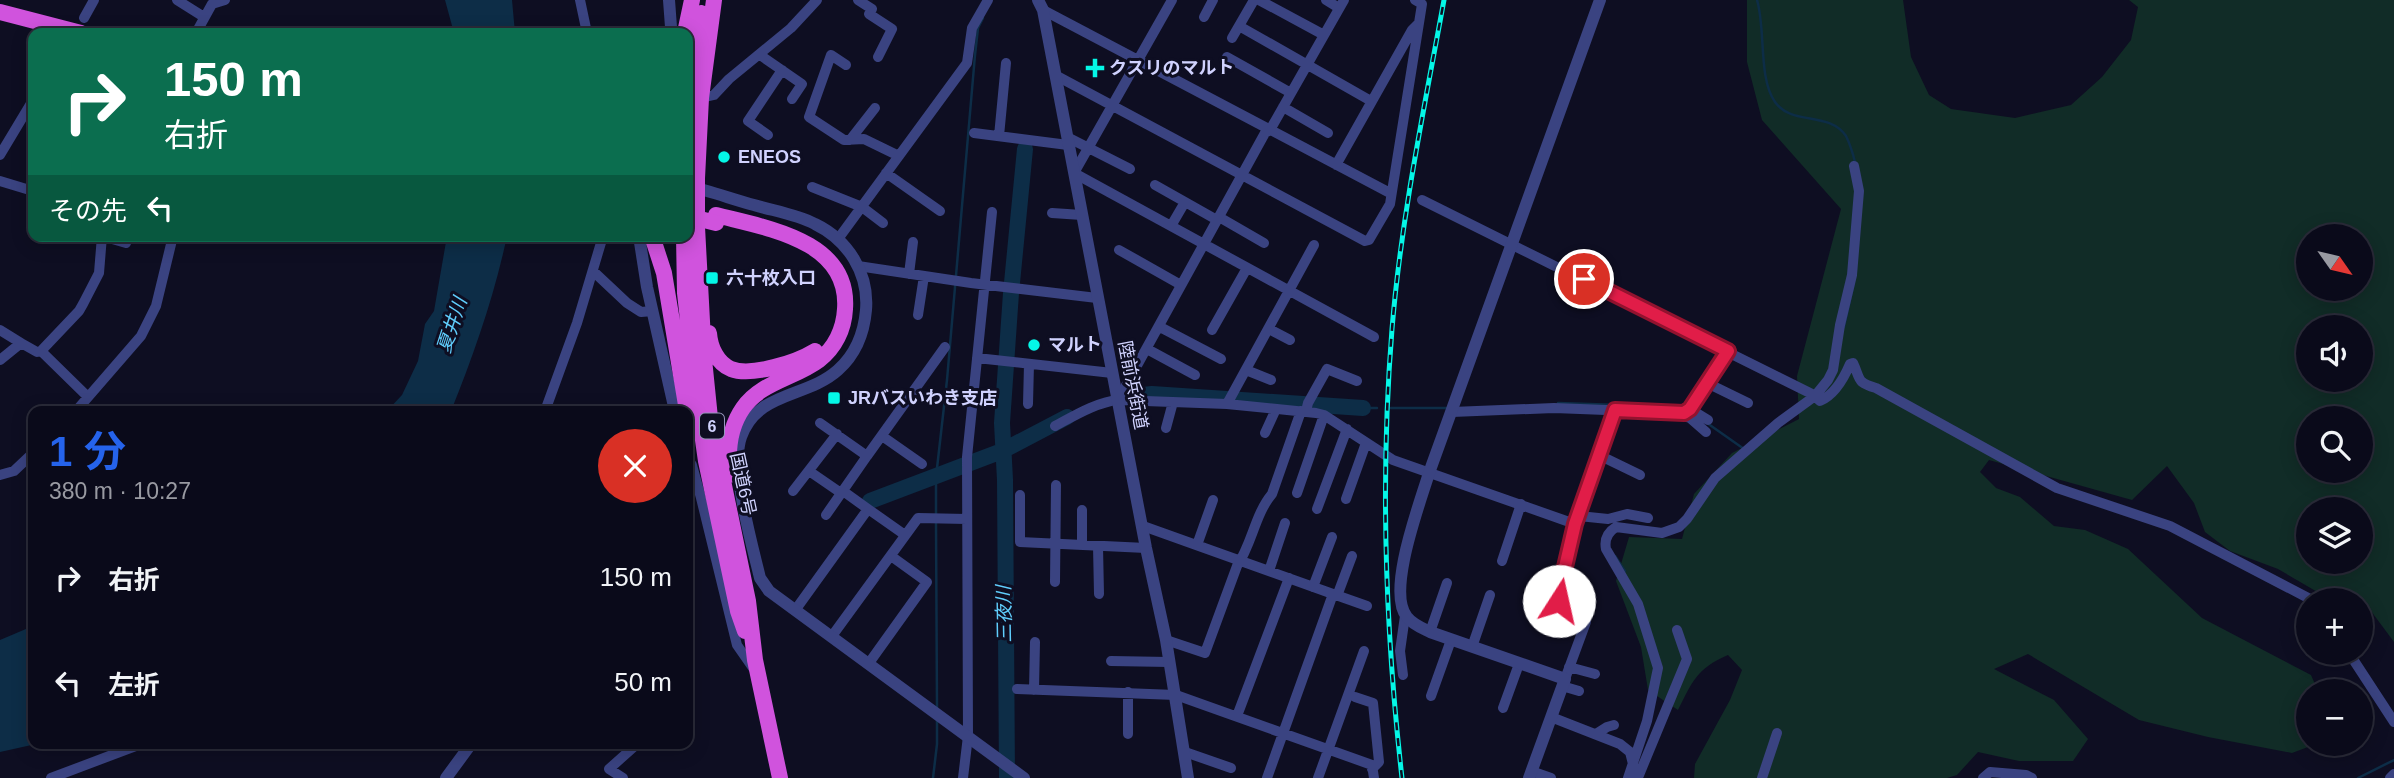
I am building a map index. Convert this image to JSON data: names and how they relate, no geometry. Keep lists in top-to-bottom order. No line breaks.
{"streets":{"highway":["6","国道6号"],"street":["陸前浜街道"]},"crossings":[["6","国道6号"]],"water":["夏井川","三夜川"],"places":{"health":["クスリのマルト"],"other":["ENEOS","マルト"],"transit":["六十枚入口","JRバスいわき支店"]},"north":"bottom right","page":{"turn":["150 m","右折"],"then":"その先","map_buttons":["+","−"],"heading":["1 分","380 m · 10:27"],"list":[{"name":"右折","value":"150 m"},{"name":"左折","value":"50 m"}]}}
